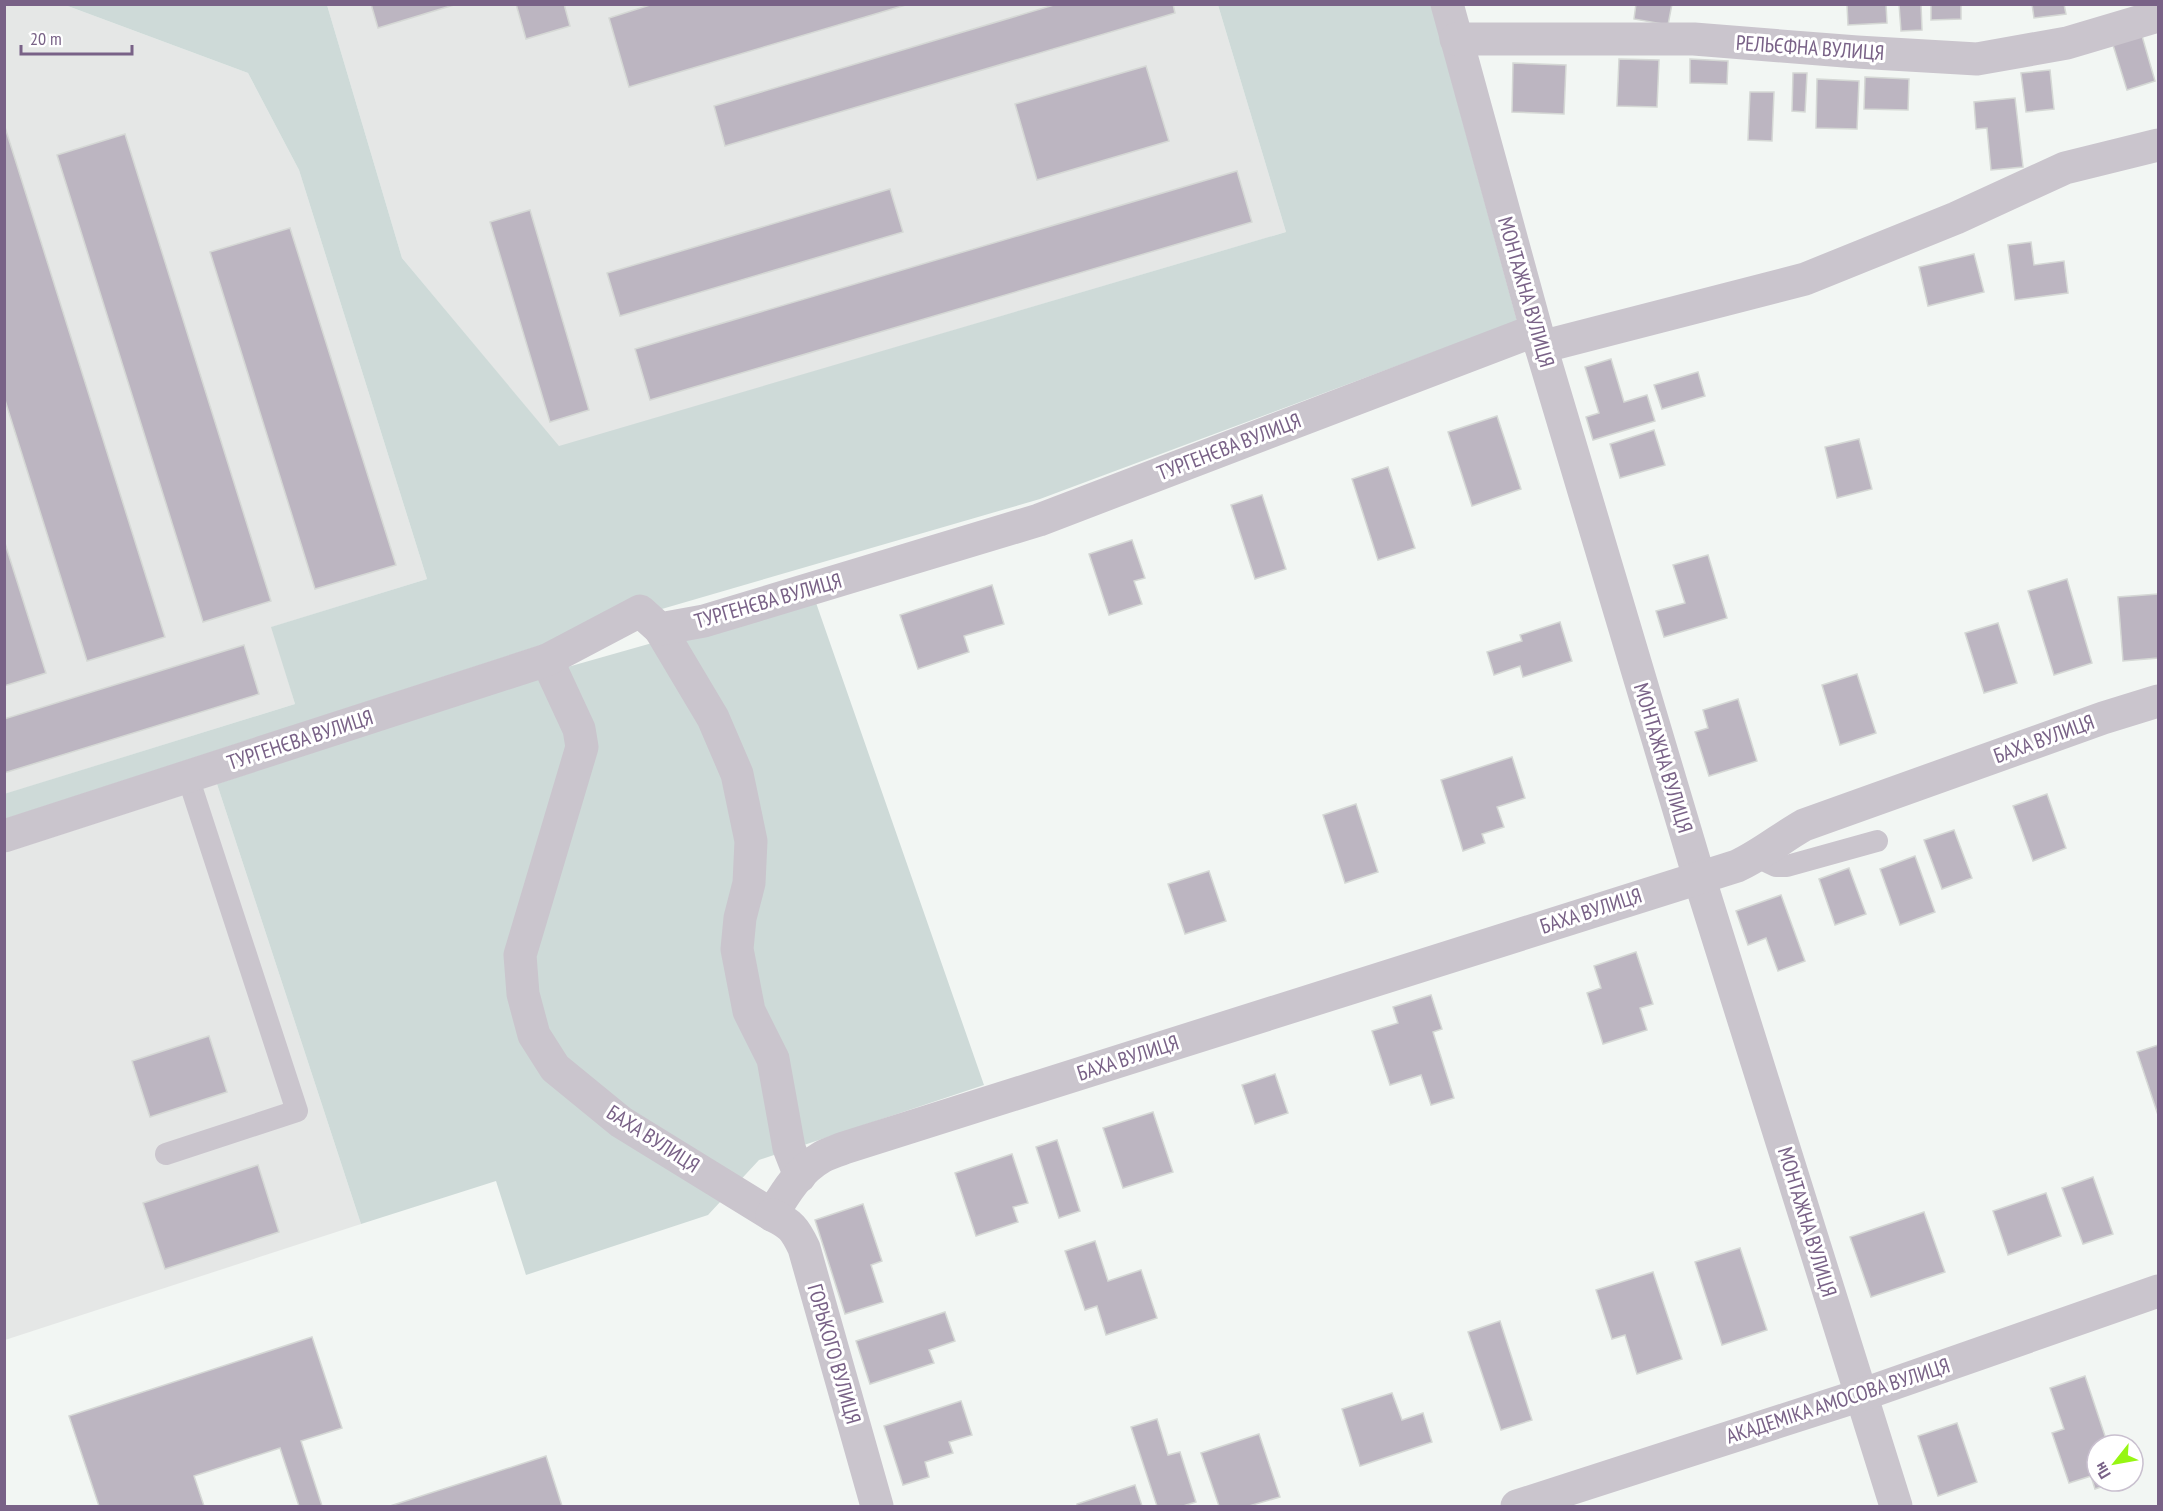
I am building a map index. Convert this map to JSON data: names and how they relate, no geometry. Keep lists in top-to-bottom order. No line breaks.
{"streets":{"street":["РЕЛЬЄФНА ВУЛИЦЯ","МОНТАЖНА ВУЛИЦЯ","ТУРГЕНЄВА ВУЛИЦЯ","БАХА ВУЛИЦЯ","ГОРЬКОГО ВУЛИЦЯ","АКАДЕМІКА АМОСОВА ВУЛИЦЯ"]},"crossings":[["РЕЛЬЄФНА ВУЛИЦЯ","МОНТАЖНА ВУЛИЦЯ"],["МОНТАЖНА ВУЛИЦЯ","ТУРГЕНЄВА ВУЛИЦЯ"],["МОНТАЖНА ВУЛИЦЯ","БАХА ВУЛИЦЯ"],["МОНТАЖНА ВУЛИЦЯ","АКАДЕМІКА АМОСОВА ВУЛИЦЯ"],["ТУРГЕНЄВА ВУЛИЦЯ","БАХА ВУЛИЦЯ"],["БАХА ВУЛИЦЯ","ГОРЬКОГО ВУЛИЦЯ"]],"scale_bar":"20 m","north":"bottom left"}
